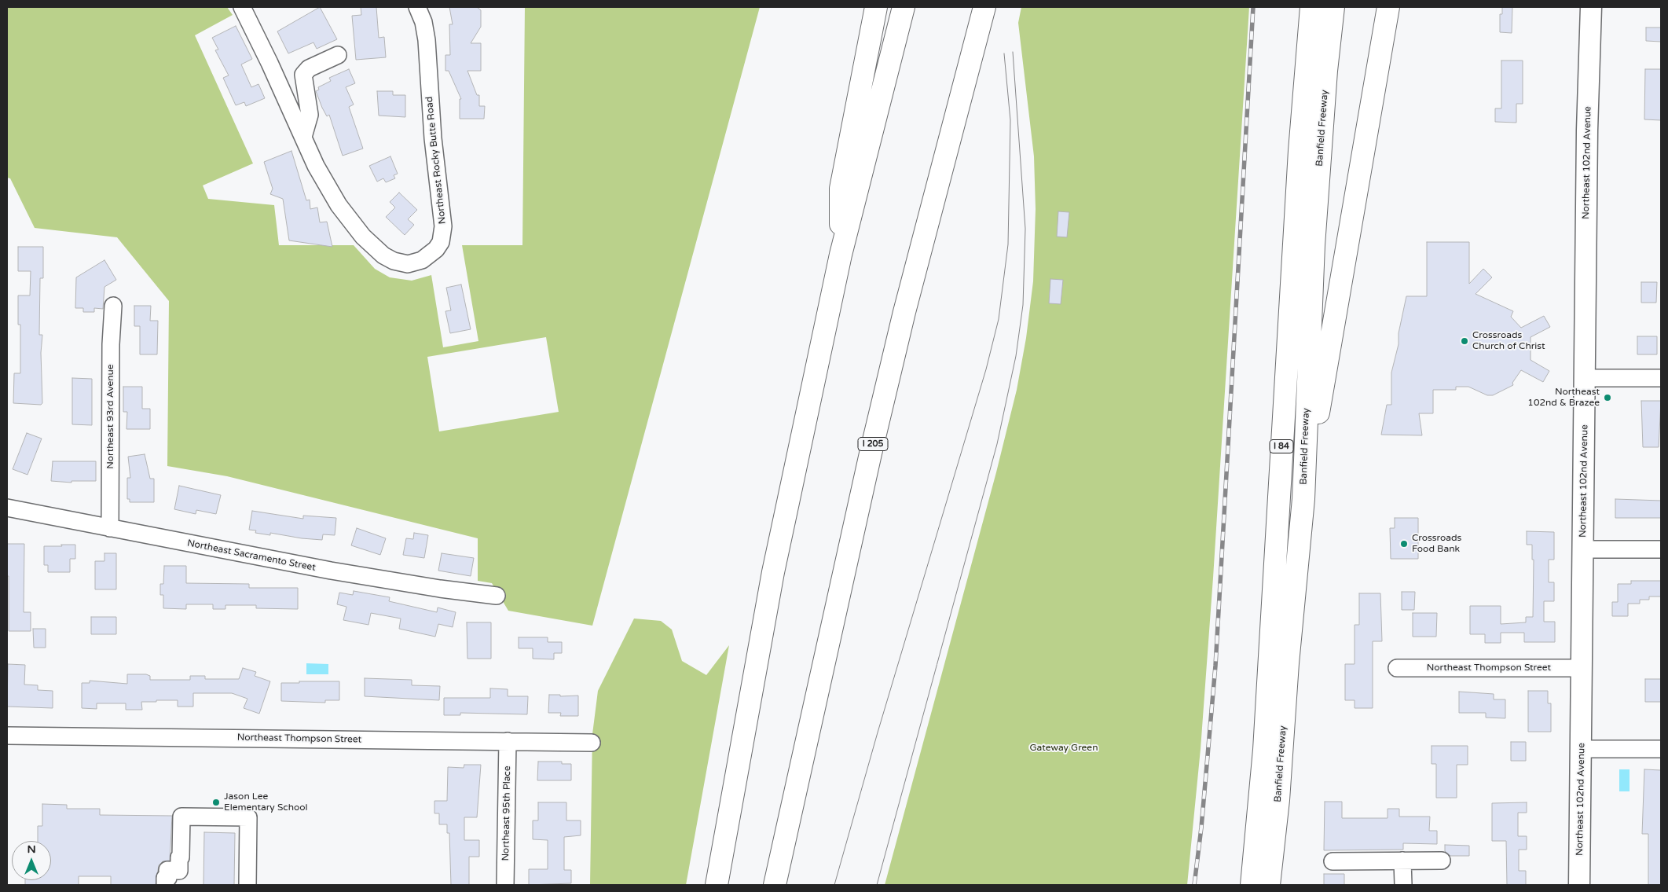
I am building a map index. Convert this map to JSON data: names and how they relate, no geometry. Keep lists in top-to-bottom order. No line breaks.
{"streets":{"highway":["Banfield Freeway","I 205","I 84"],"main road":["Northeast 102nd Avenue"],"street":["Northeast Rocky Butte Road","Northeast 93rd Avenue","Northeast Sacramento Street","Northeast Thompson Street","Northeast 95th Place"]},"crossings":[["Northeast 102nd Avenue","Northeast Thompson Street"],["Northeast 93rd Avenue","Northeast Sacramento Street"],["Northeast Thompson Street","Northeast 95th Place"]],"parks":["Gateway Green"],"places":["Crossroads Church of Christ","Northeast 102nd & Brazee","Crossroads Food Bank","Jason Lee Elementary School"],"north":"top"}
